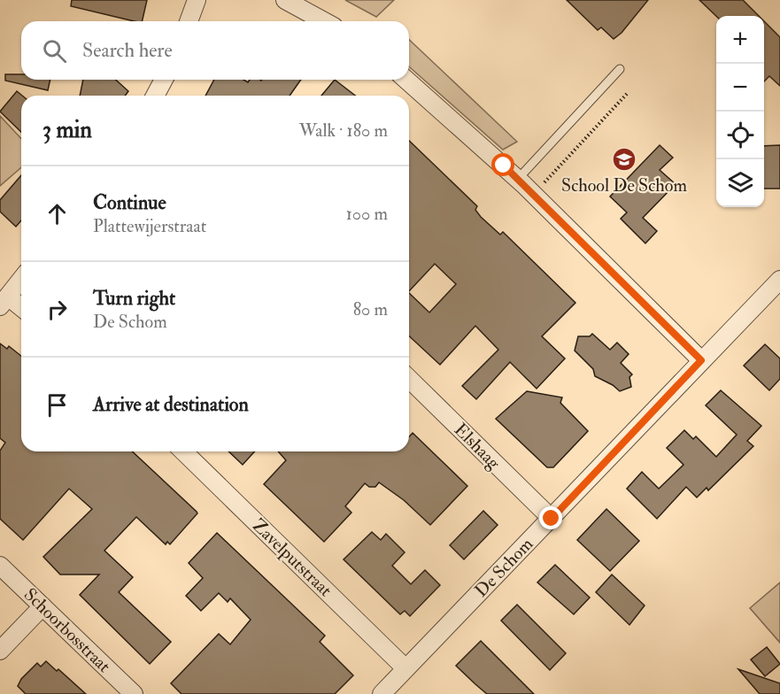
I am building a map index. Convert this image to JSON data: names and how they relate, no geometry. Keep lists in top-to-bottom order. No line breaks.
{"streets":{"street":["Elshaag","Zavelputstraat","De Schom","Schoorbosstraat"]},"crossings":[["Elshaag","De Schom"],["Zavelputstraat","De Schom"]],"places":{"school or university":["School De Schom"]},"page":{"map_buttons":["+","−"],"search":"Search here","heading":["3 min","Walk · 180 m"],"list":[["Continue","Plattewijerstraat","100 m"],["Turn right","De Schom","80 m"],"Arrive at destination"]}}
